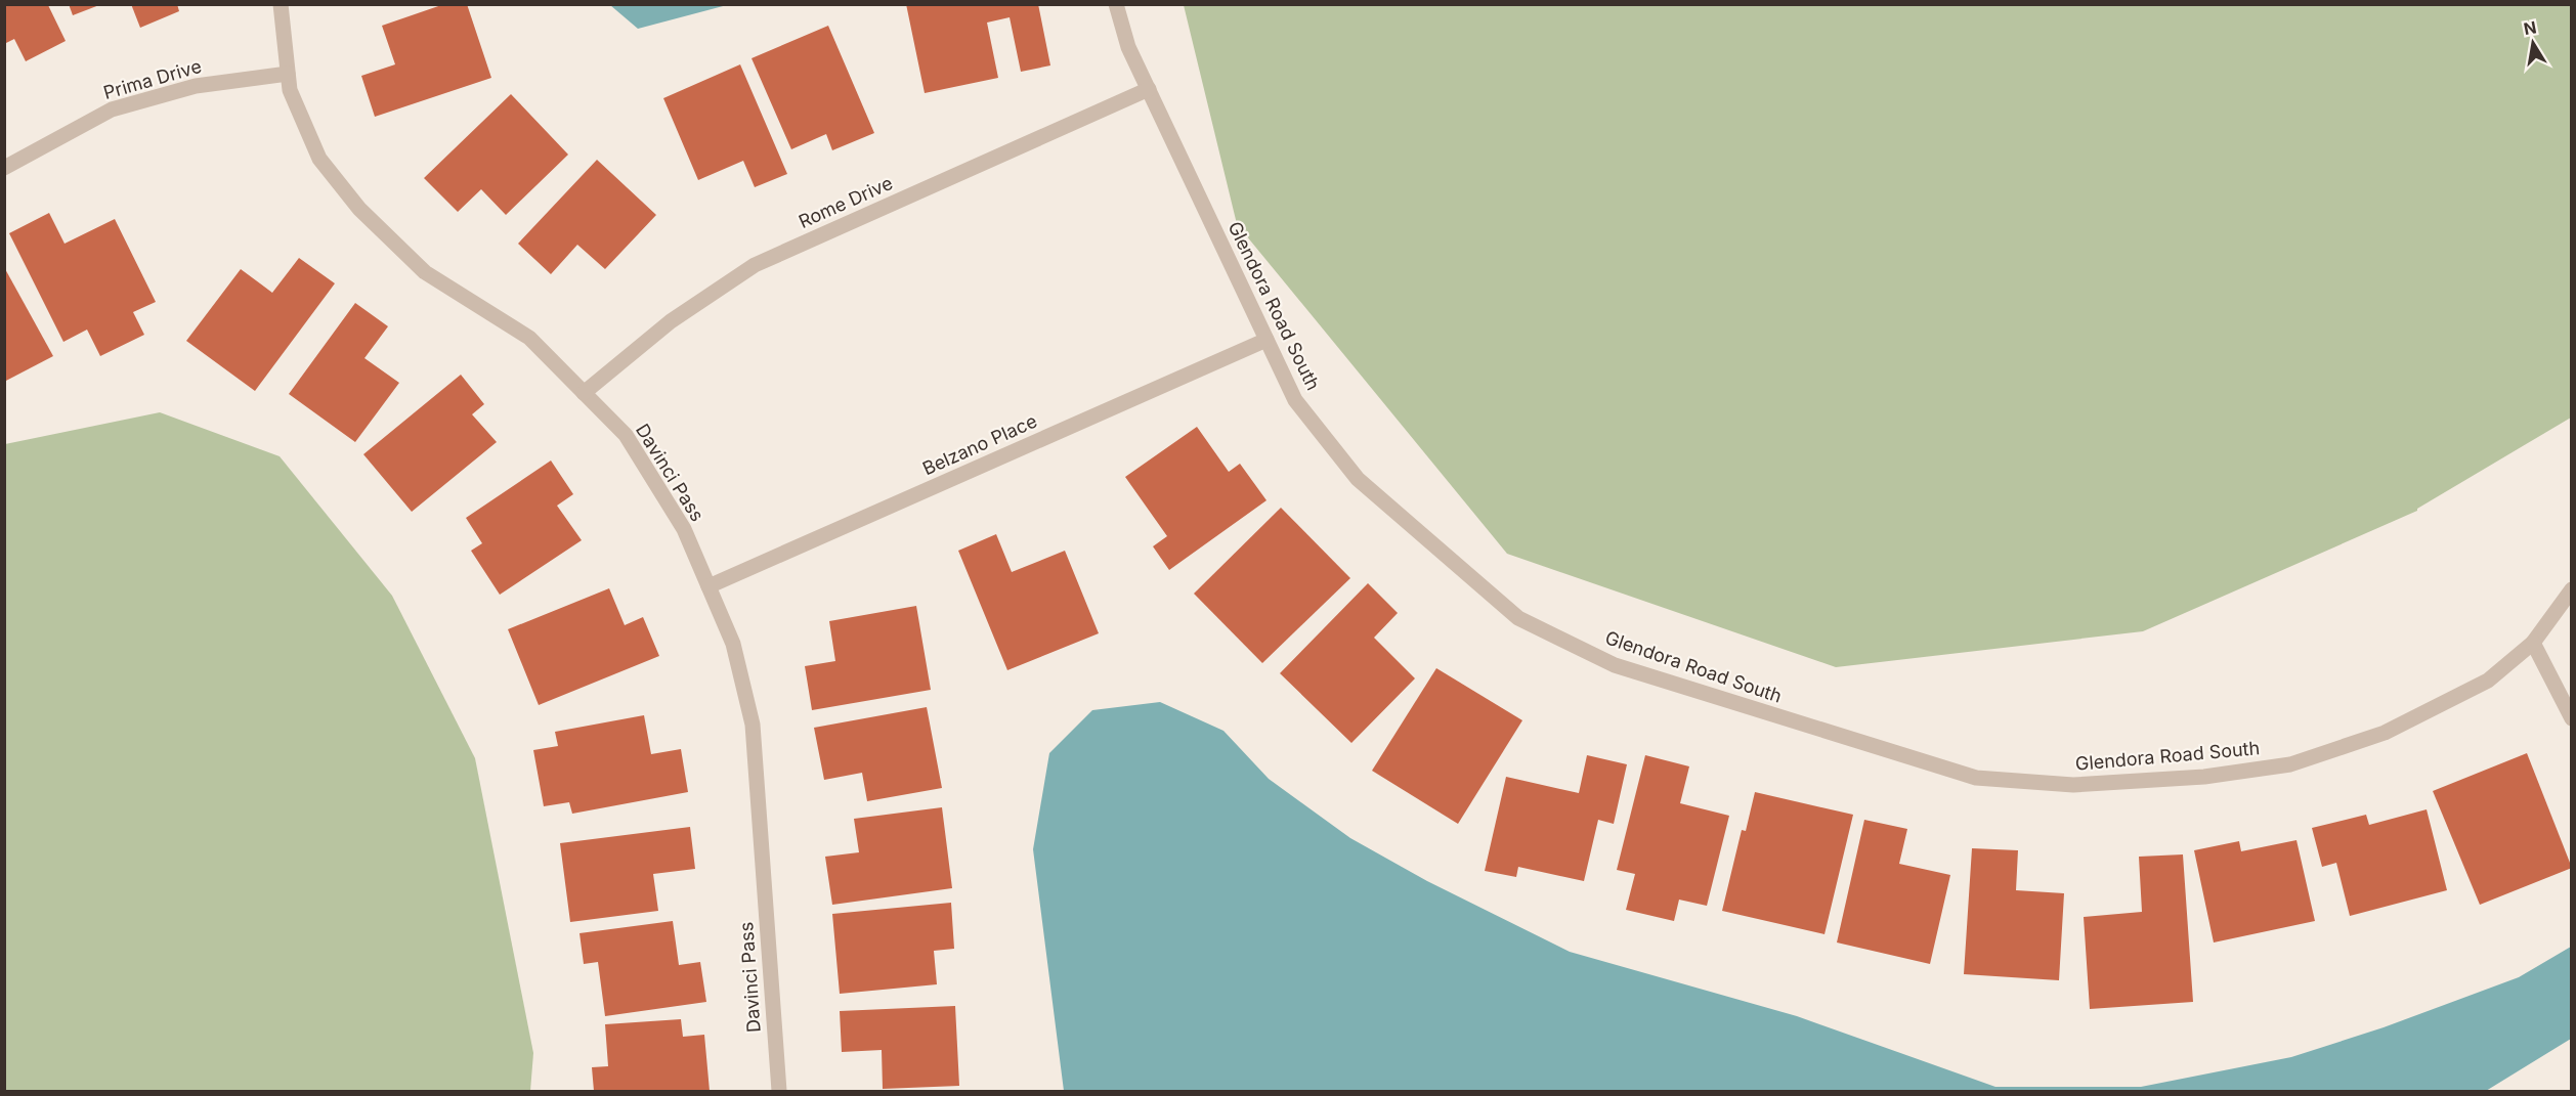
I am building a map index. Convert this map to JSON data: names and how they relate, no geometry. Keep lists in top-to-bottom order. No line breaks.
{"streets":{"street":["Prima Drive","Rome Drive","Glendora Road South","Belzano Place","Davinci Pass"]},"crossings":[["Prima Drive","Davinci Pass"],["Rome Drive","Glendora Road South"],["Rome Drive","Davinci Pass"],["Glendora Road South","Belzano Place"],["Belzano Place","Davinci Pass"]],"north":"top"}
